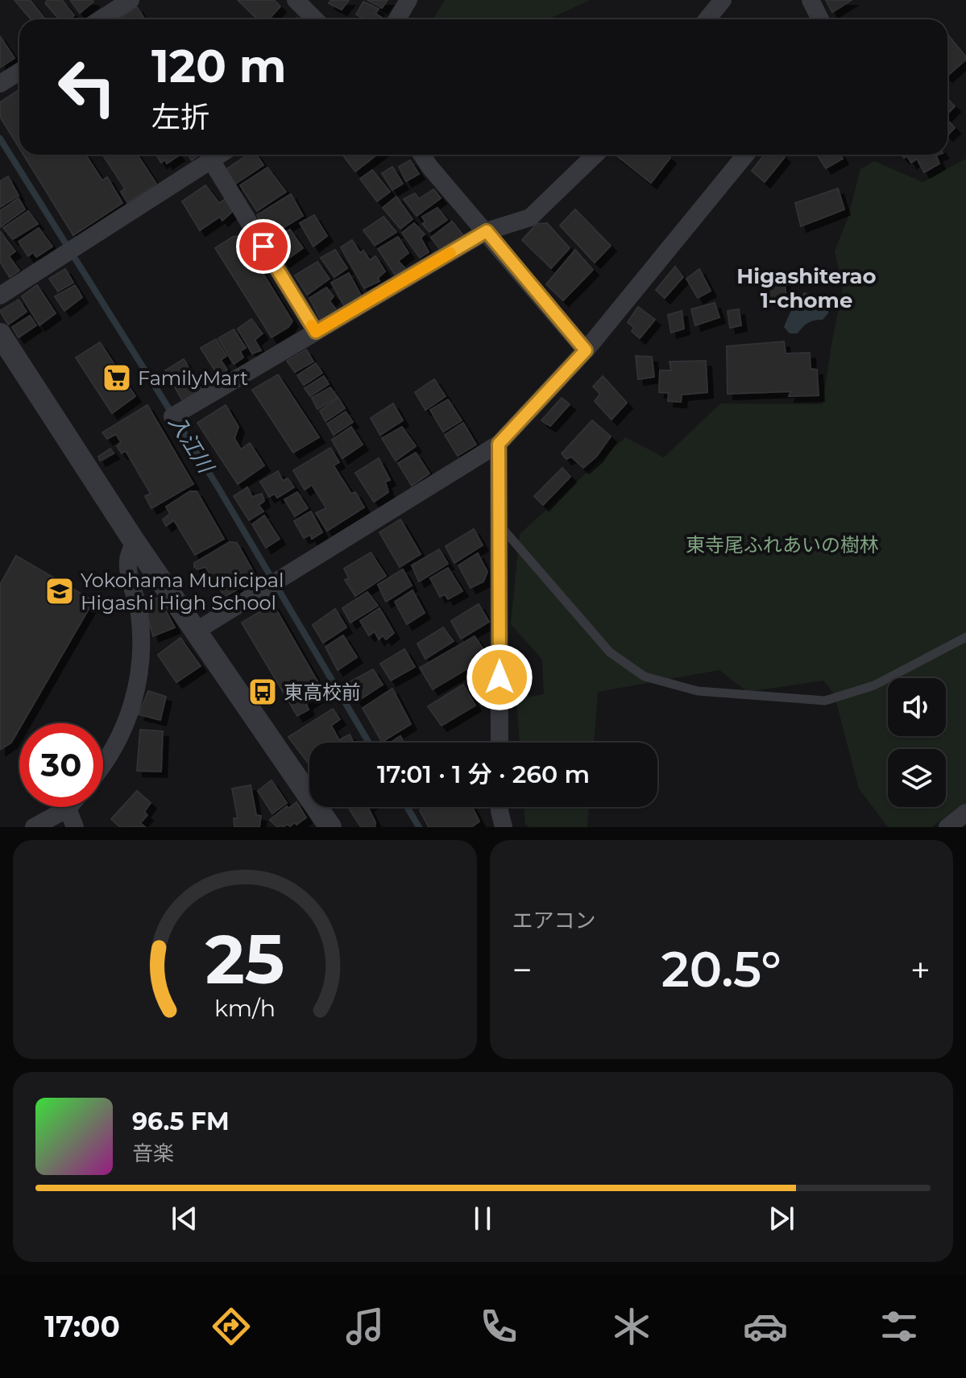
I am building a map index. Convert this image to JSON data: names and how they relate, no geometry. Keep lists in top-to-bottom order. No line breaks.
{"districts":["Higashiterao 1-chome"],"water":["入江川"],"parks":["東寺尾ふれあいの樹林"],"places":{"supermarket":["FamilyMart"],"school or university":["Yokohama Municipal Higashi High School"],"bus stop":["東高校前"]},"page":{"turn":["120 m","左折"],"limit":"30","trip":"17:01 · 1 分 · 260 m","tile":"エアコン","heat":["−","20.5°","+"],"song":["96.5 FM","音楽"],"tabs":"17:00","gauge":["25","km/h"]}}
